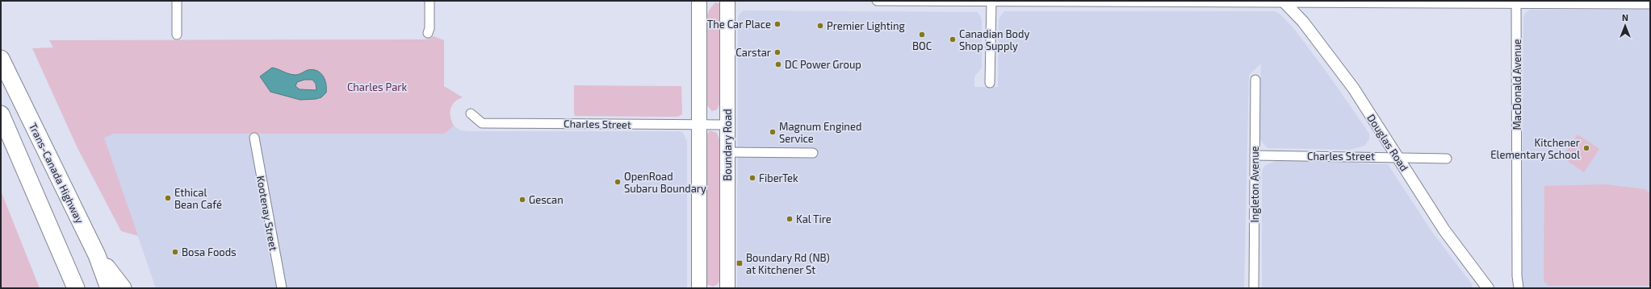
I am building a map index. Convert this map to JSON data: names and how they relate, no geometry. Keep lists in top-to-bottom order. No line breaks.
{"streets":{"highway":["Trans-Canada Highway"],"main road":["Boundary Road"],"street":["MacDonald Avenue","Charles Street","Douglas Road","Ingleton Avenue","Kootenay Street"]},"crossings":[["Charles Street","Douglas Road"],["Charles Street","Boundary Road"],["Charles Street","Ingleton Avenue"]],"parks":["Charles Park"],"places":{"other":["The Car Place","Premier Lighting","BOC","Canadian Body Shop Supply","Carstar","DC Power Group","Magnum Engined Service","Kitchener Elementary School","FiberTek","OpenRoad Subaru Boundary","Ethical Bean Café","Gescan","Kal Tire","Bosa Foods"],"transit":["Boundary Rd (NB) at Kitchener St"]},"north":"top"}
